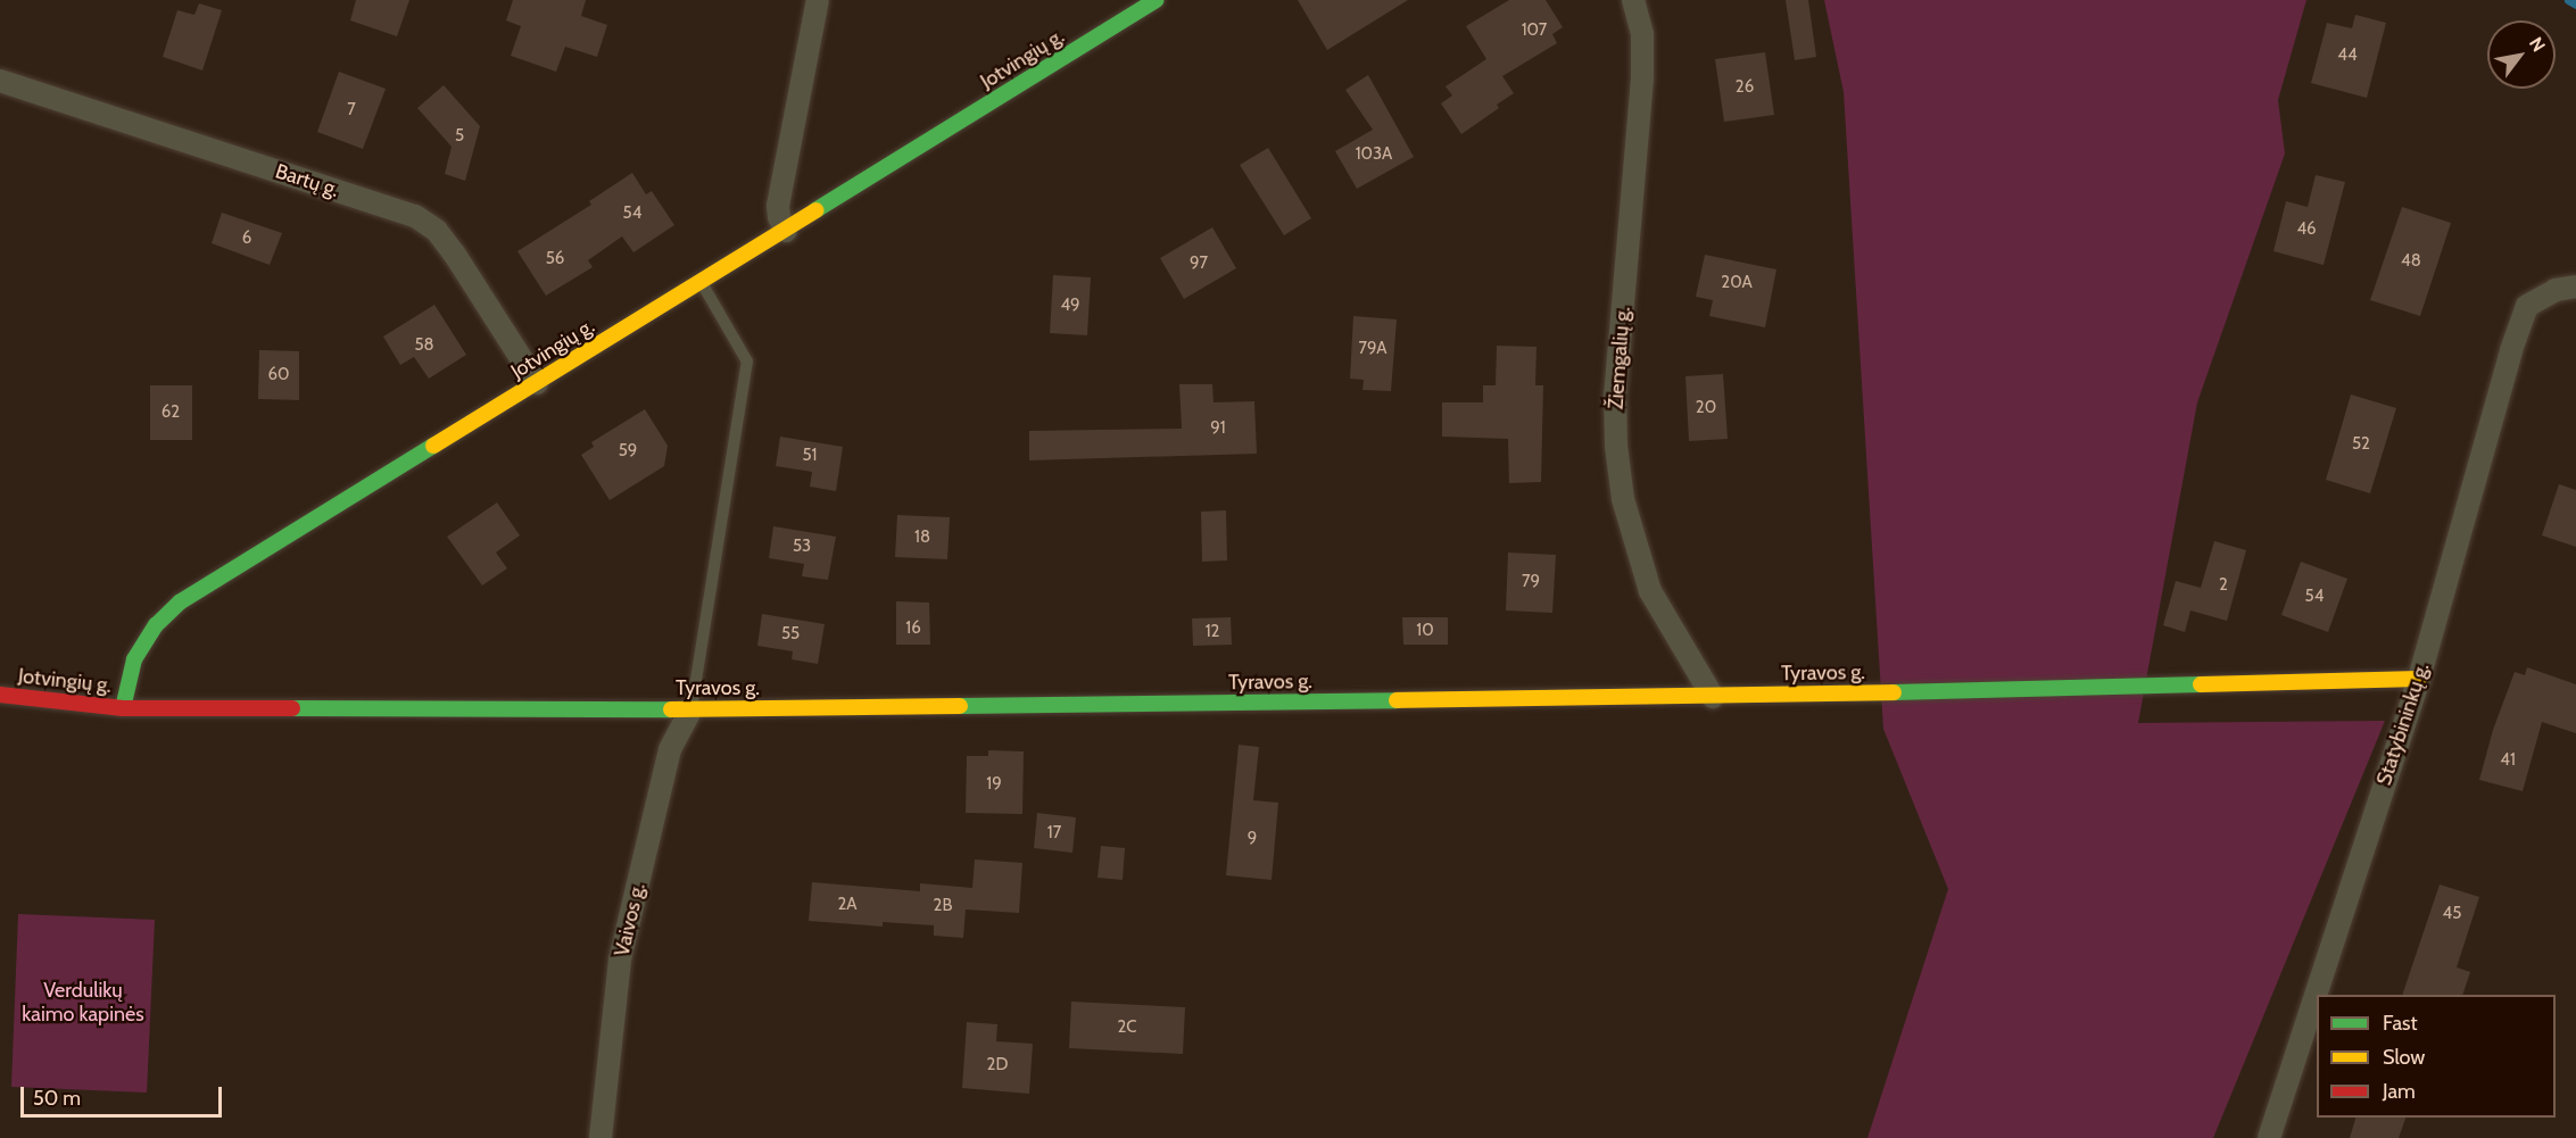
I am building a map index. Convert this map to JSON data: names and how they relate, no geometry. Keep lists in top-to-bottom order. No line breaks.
{"streets":{"street":["Jotvingių g.","Bartų g.","Žiemgalių g.","Tyravos g.","Statybininkų g.","Vaivos g."]},"crossings":[["Jotvingių g.","Bartų g."],["Jotvingių g.","Tyravos g."],["Žiemgalių g.","Tyravos g."],["Tyravos g.","Statybininkų g."],["Tyravos g.","Vaivos g."]],"parks":["Verdulikų kaimo kapinės"],"house_numbers":["107","44","26","7","5","103A","54","46","6","56","48","97","20A","49","58","79A","60","20","62","91","52","59","51","18","53","79","2","54","16","10","12","55","41","19","17","9","2A","2B","45","2C","2D"],"legend":["Fast","Slow","Jam"],"scale_bar":"50 m","north":"top right"}
